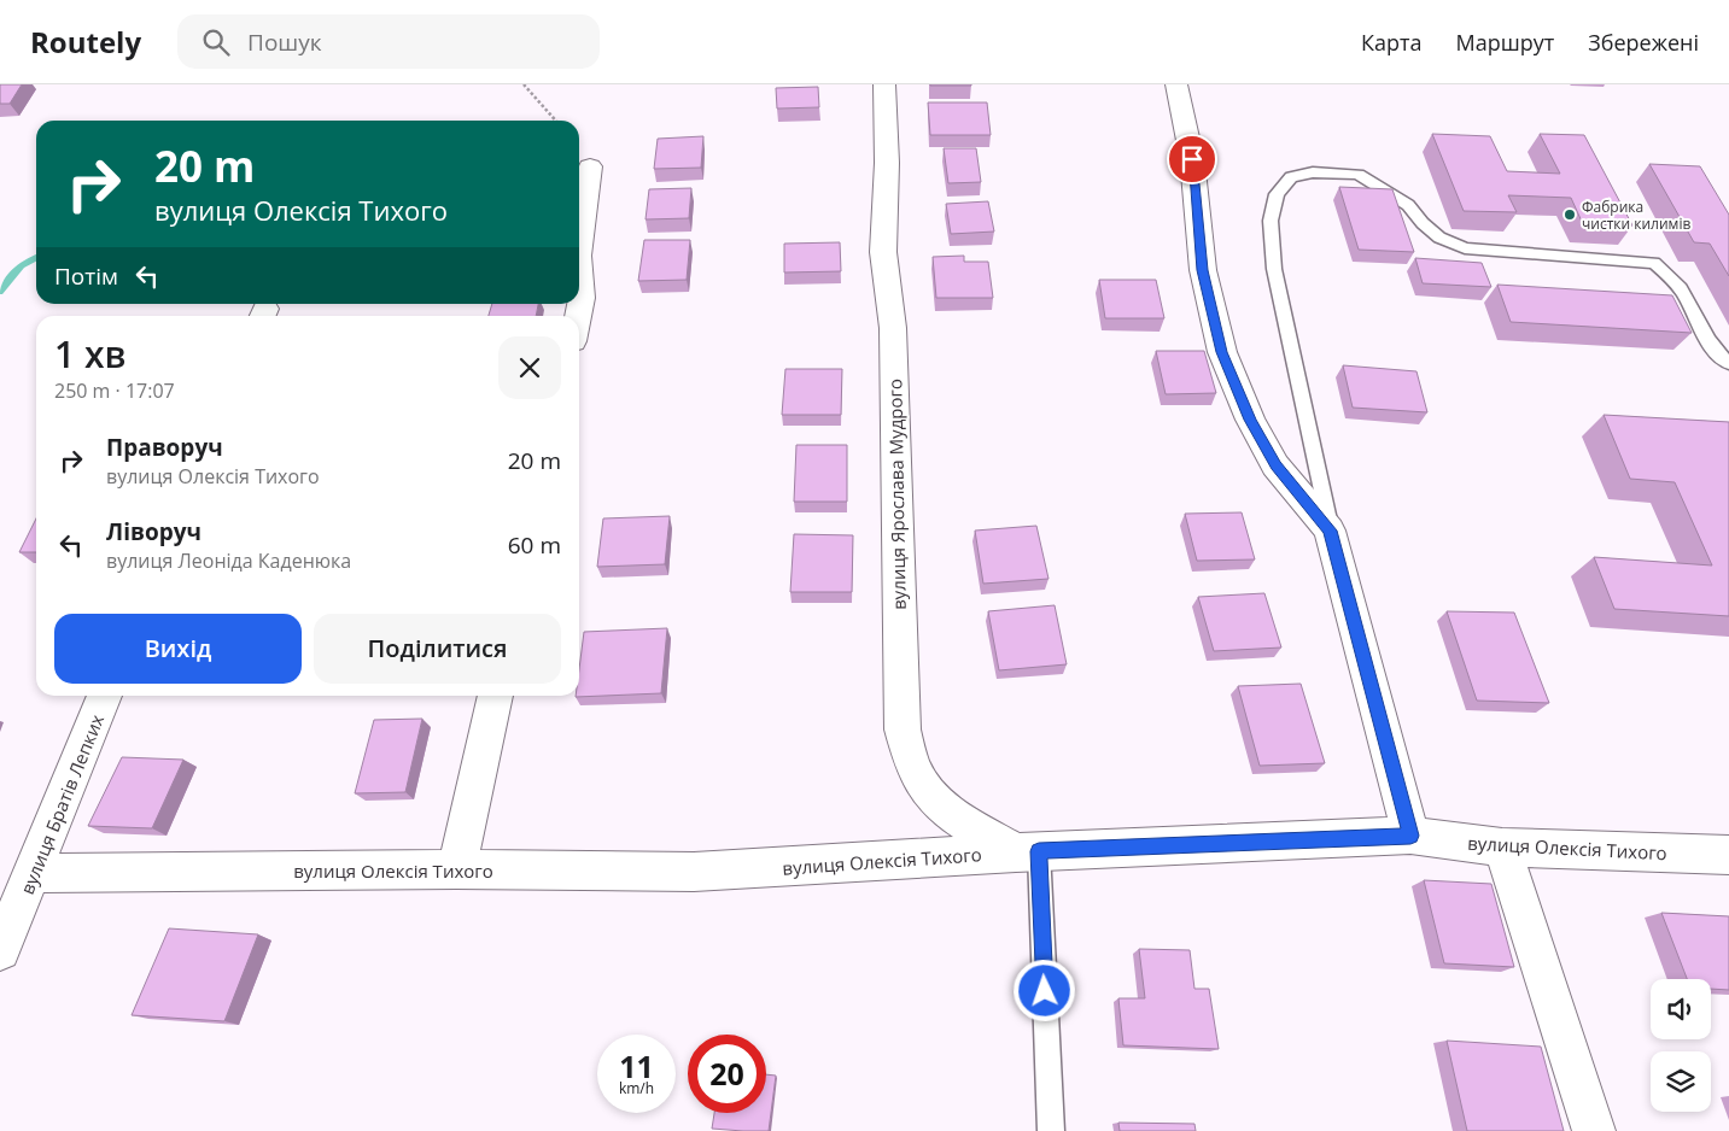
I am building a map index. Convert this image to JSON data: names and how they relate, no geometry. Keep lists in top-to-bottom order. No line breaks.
{"streets":{"street":["вулиця Ярослава Мудрого","вулиця Братів Лепких","вулиця Олексія Тихого"]},"crossings":[["вулиця Ярослава Мудрого","вулиця Олексія Тихого"],["вулиця Братів Лепких","вулиця Олексія Тихого"]],"places":["Фабрика чистки килимів"],"page":{"header":"Routely","search":"Пошук","nav":["Карта","Маршрут","Збережені"],"turn":["20 m","вулиця Олексія Тихого"],"then":"Потім","heading":["1 хв","250 m · 17:07"],"list":[{"name":"Праворуч","note":"вулиця Олексія Тихого","value":"20 m"},{"name":"Ліворуч","note":"вулиця Леоніда Каденюка","value":"60 m"}],"buttons":["Вихід","Поділитися"],"speed":"11 km/h","limit":"20"}}
